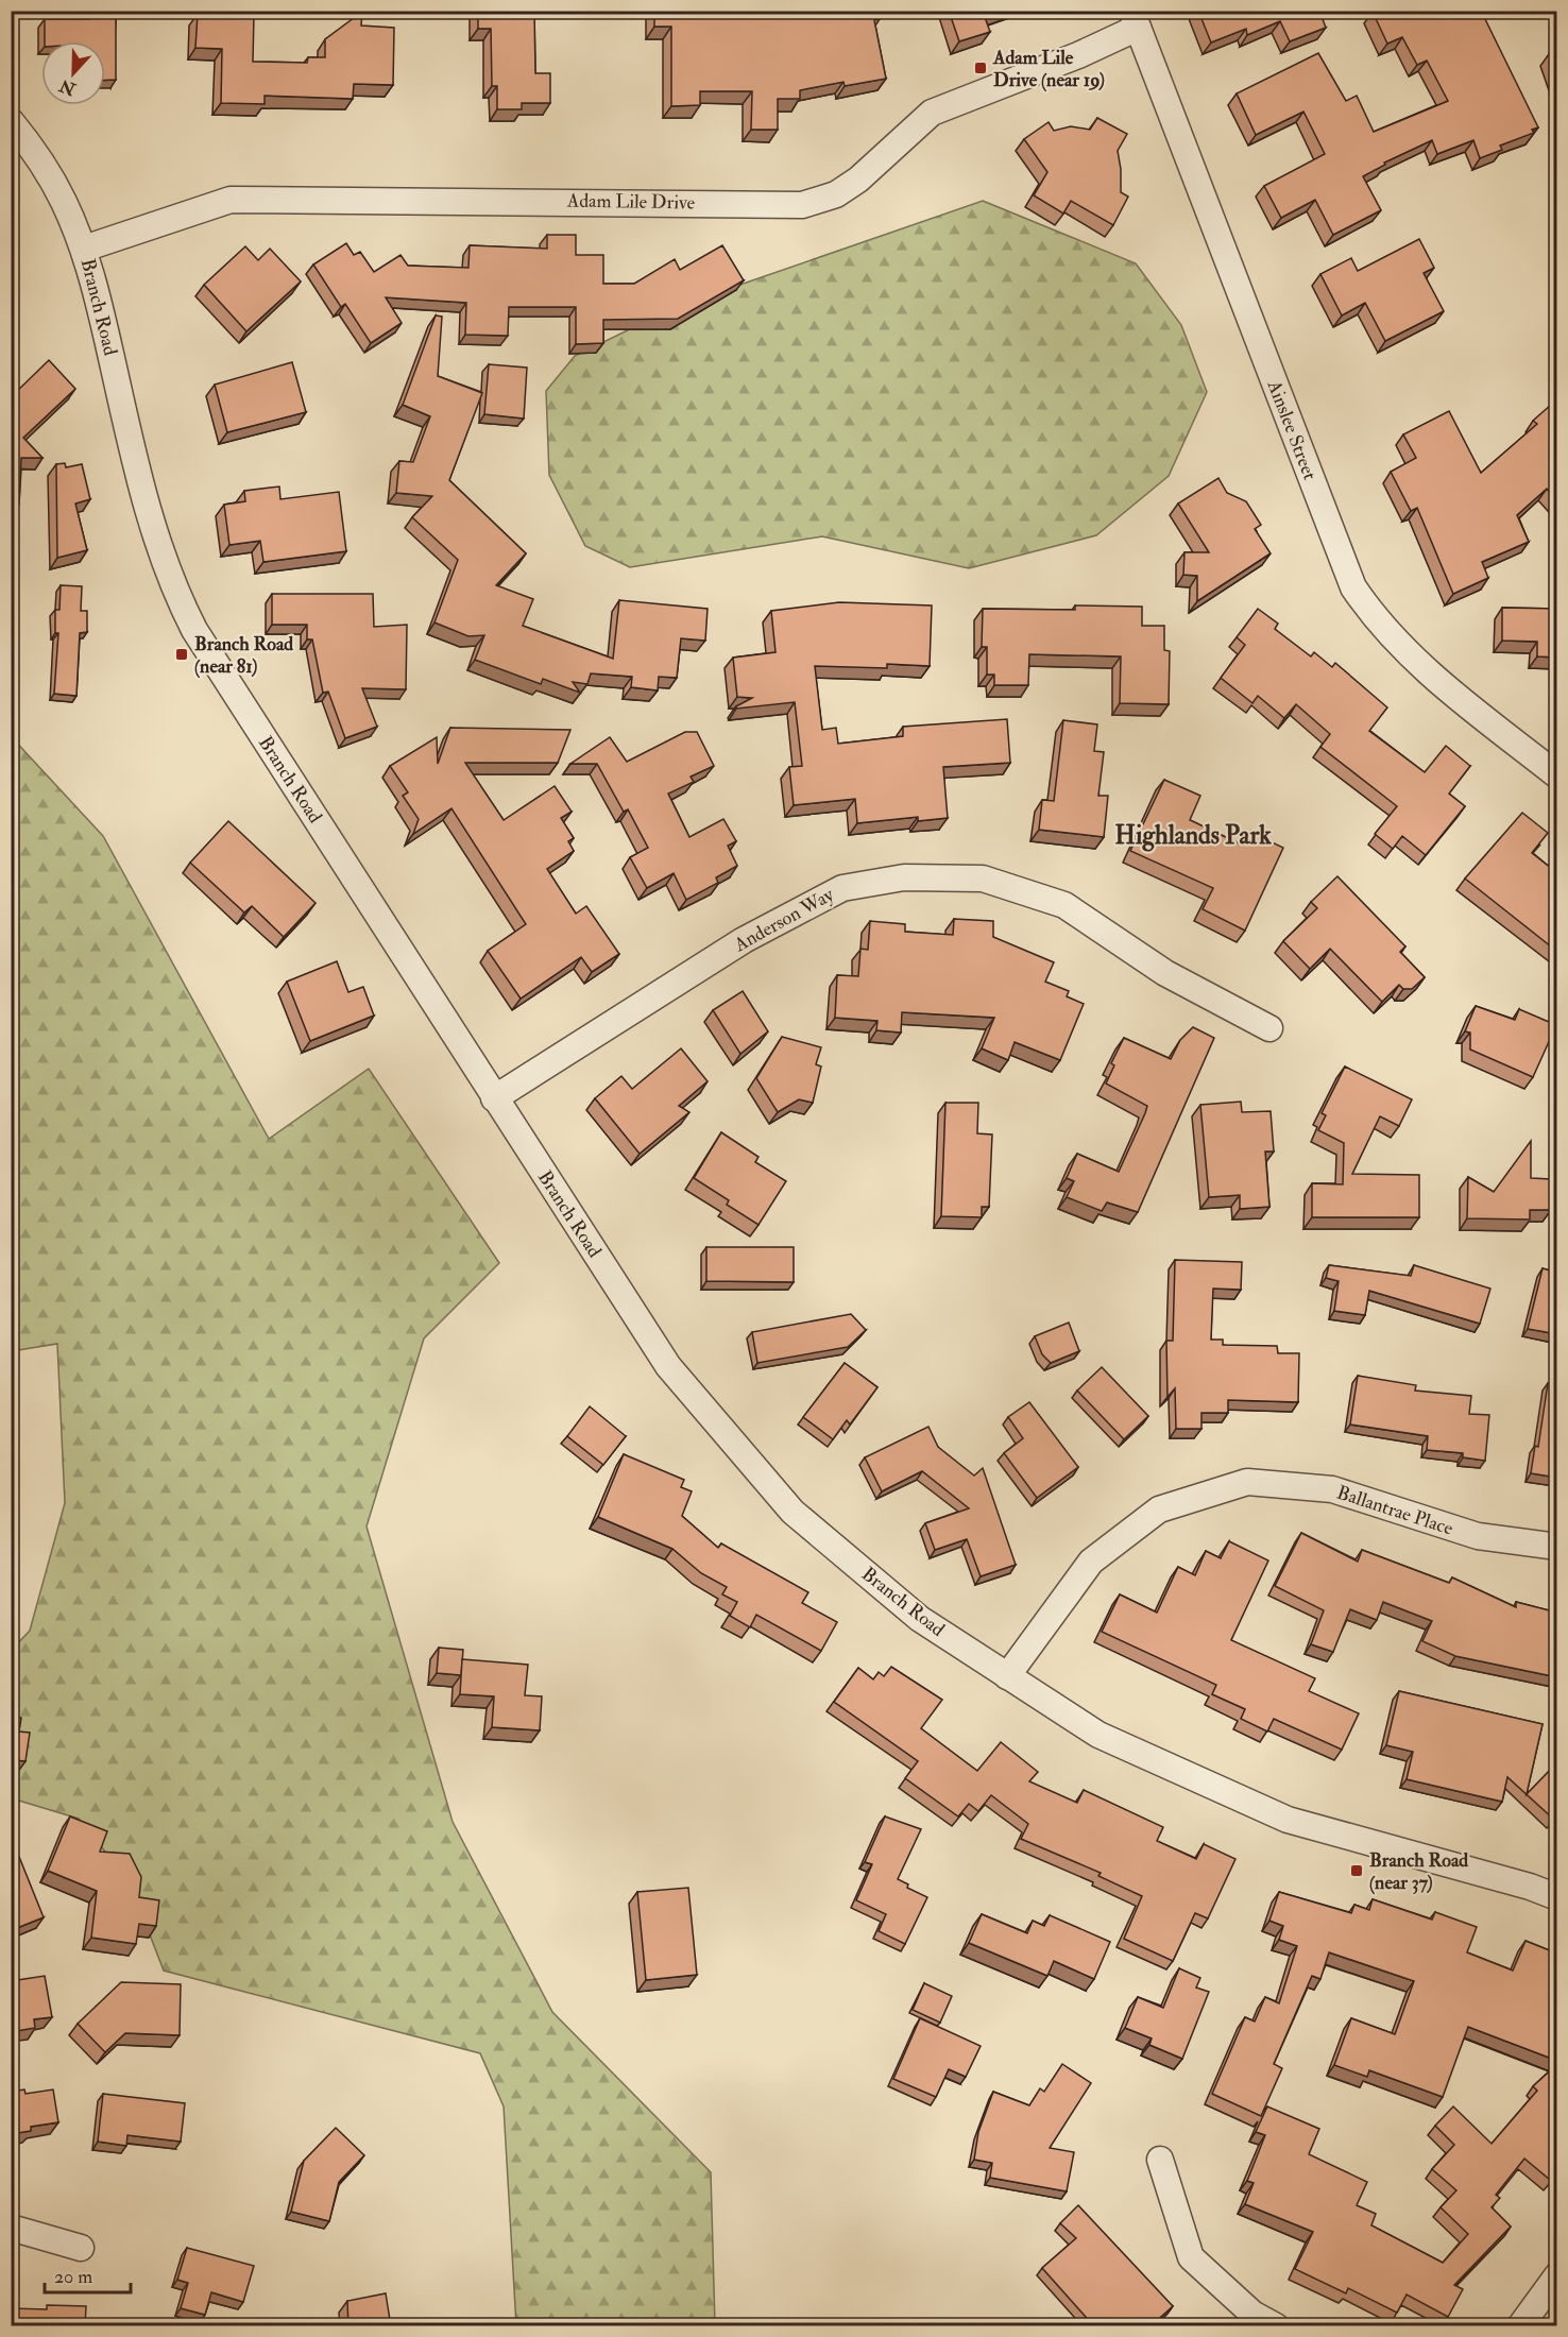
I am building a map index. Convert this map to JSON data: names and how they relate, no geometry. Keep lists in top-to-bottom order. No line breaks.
{"streets":{"street":["Adam Lile Drive","Branch Road","Ainslee Street","Anderson Way","Ballantrae Place"]},"crossings":[["Adam Lile Drive","Branch Road"],["Adam Lile Drive","Ainslee Street"],["Branch Road","Anderson Way"],["Branch Road","Ballantrae Place"]],"districts":["Highlands Park"],"places":{"transit":["Adam Lile Drive (near 19)","Branch Road (near 81)","Branch Road (near 37)"]},"scale_bar":"20 m","north":"bottom"}
